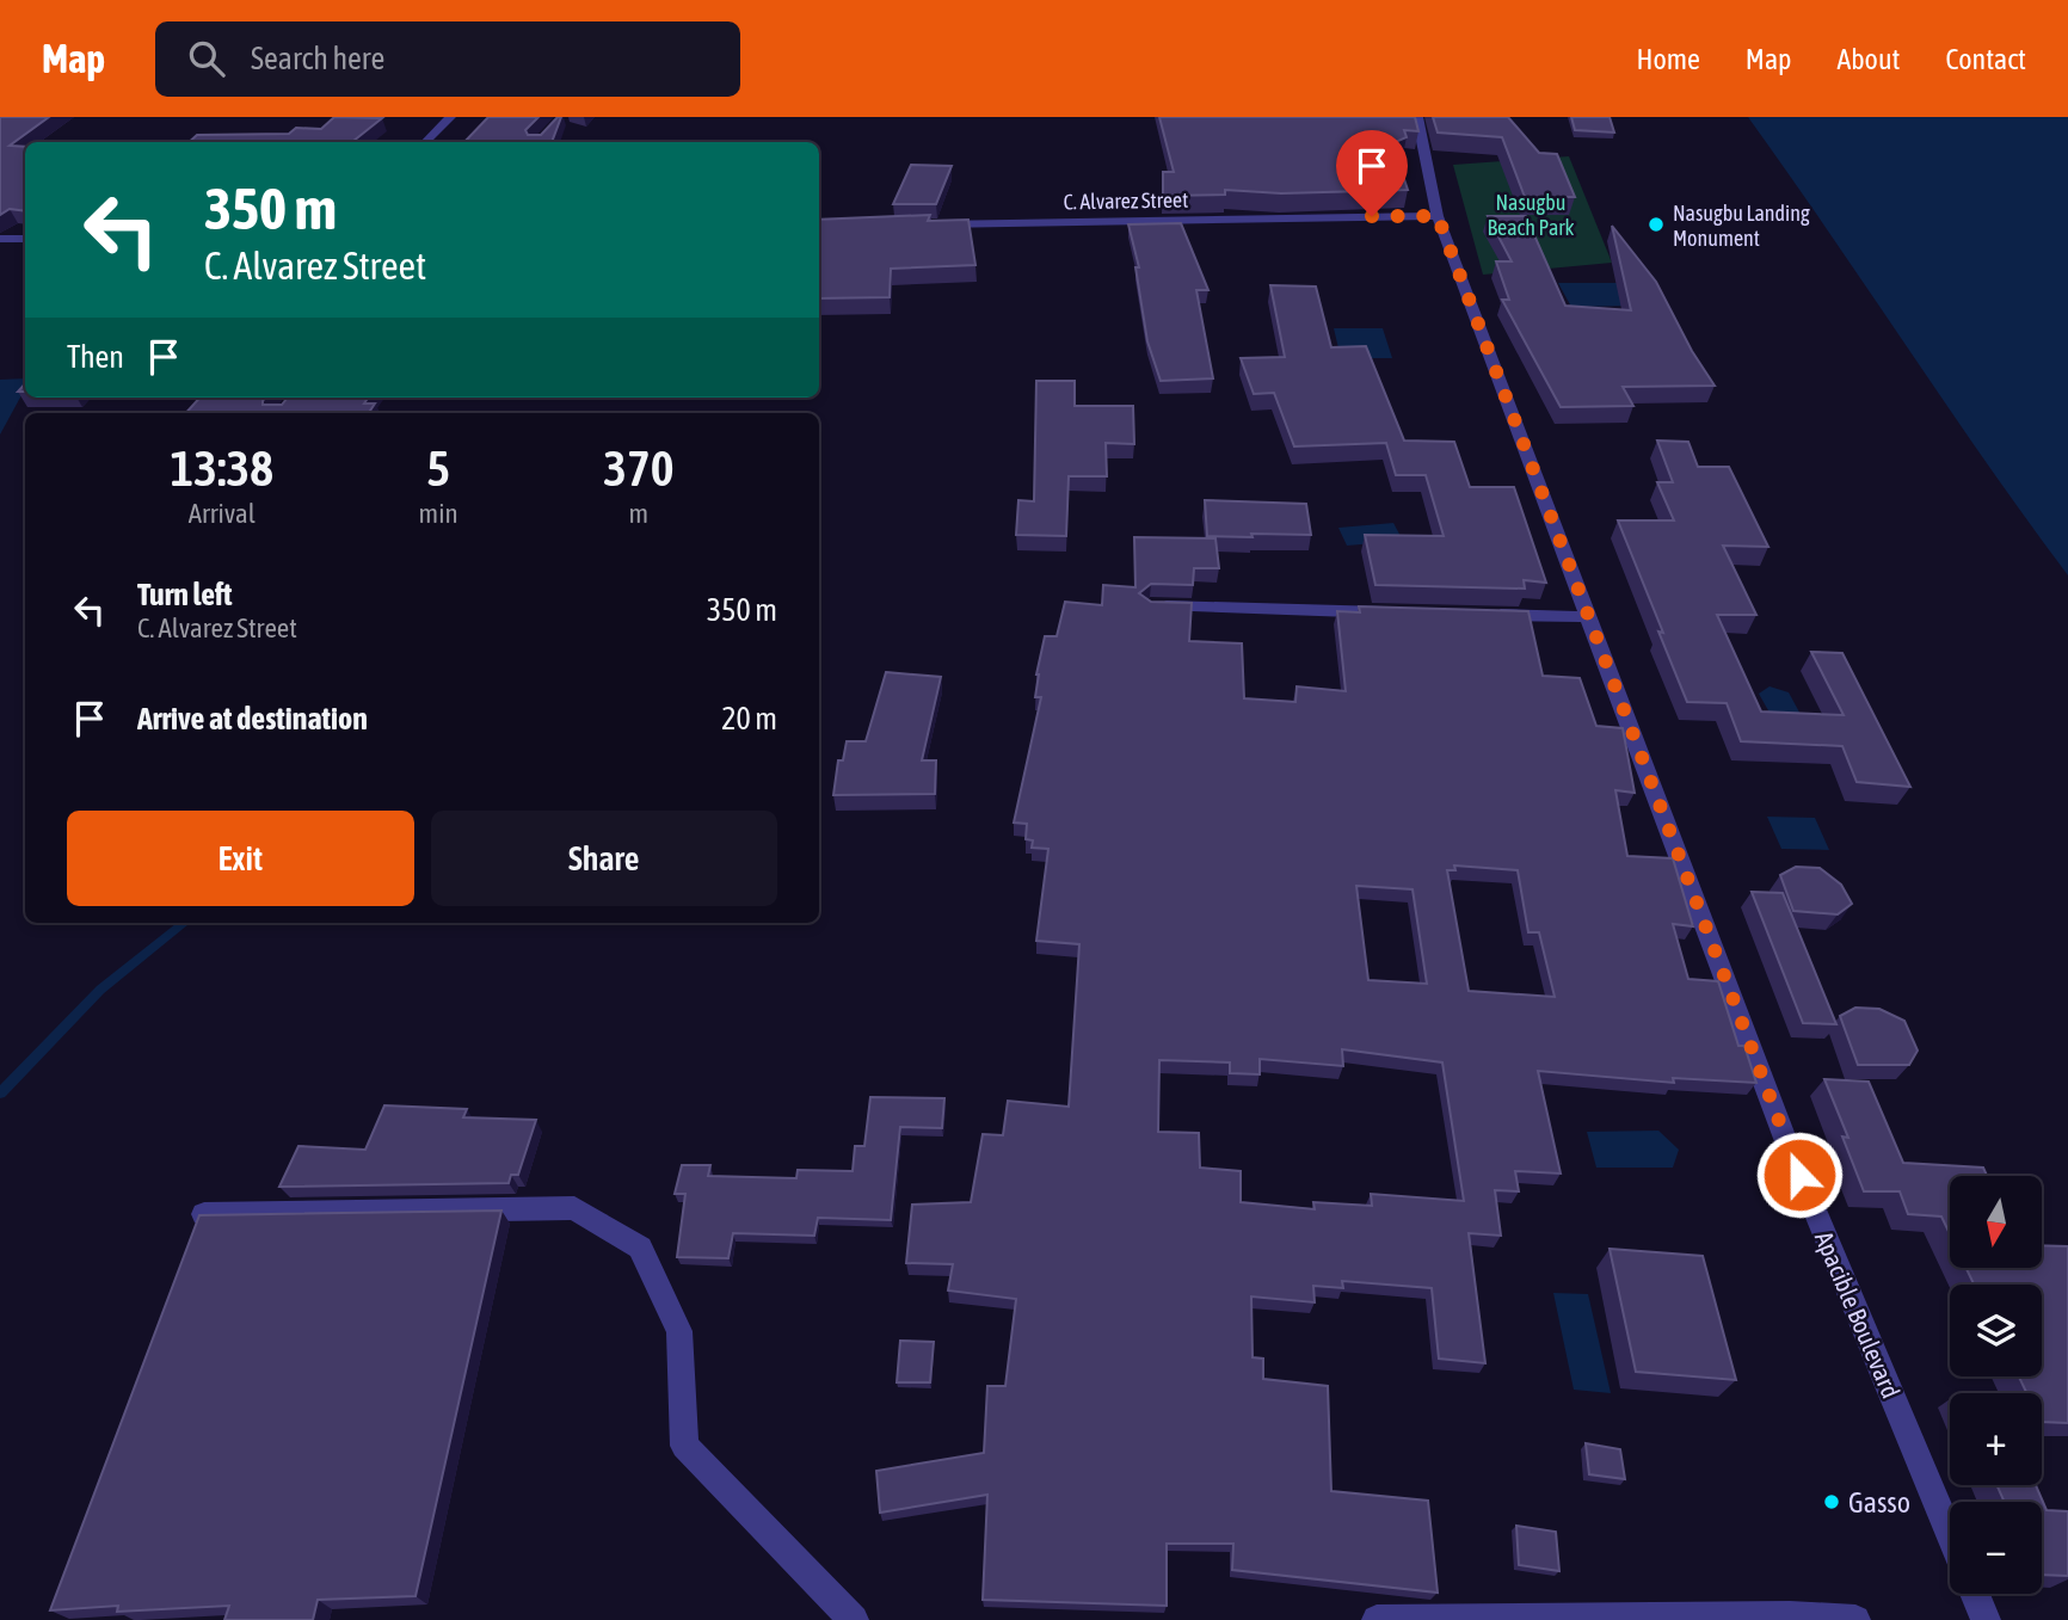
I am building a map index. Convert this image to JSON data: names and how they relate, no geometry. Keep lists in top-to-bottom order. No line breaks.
{"streets":{"street":["C. Alvarez Street","Apacible Boulevard"]},"crossings":[["C. Alvarez Street","Apacible Boulevard"]],"parks":["Nasugbu Beach Park"],"places":["Nasugbu Landing Monument","Gasso"],"north":"bottom","page":{"header":"Map","search":"Search here","nav":["Home","Map","About","Contact"],"turn":["350 m","C. Alvarez Street"],"then":"Then","eta":["13:38","Arrival","5","min","370","m"],"list":[{"name":"Turn left","note":"C. Alvarez Street","value":"350 m"},{"name":"Arrive at destination","value":"20 m"}],"buttons":["Exit","Share"],"map_buttons":["+","−"]}}
